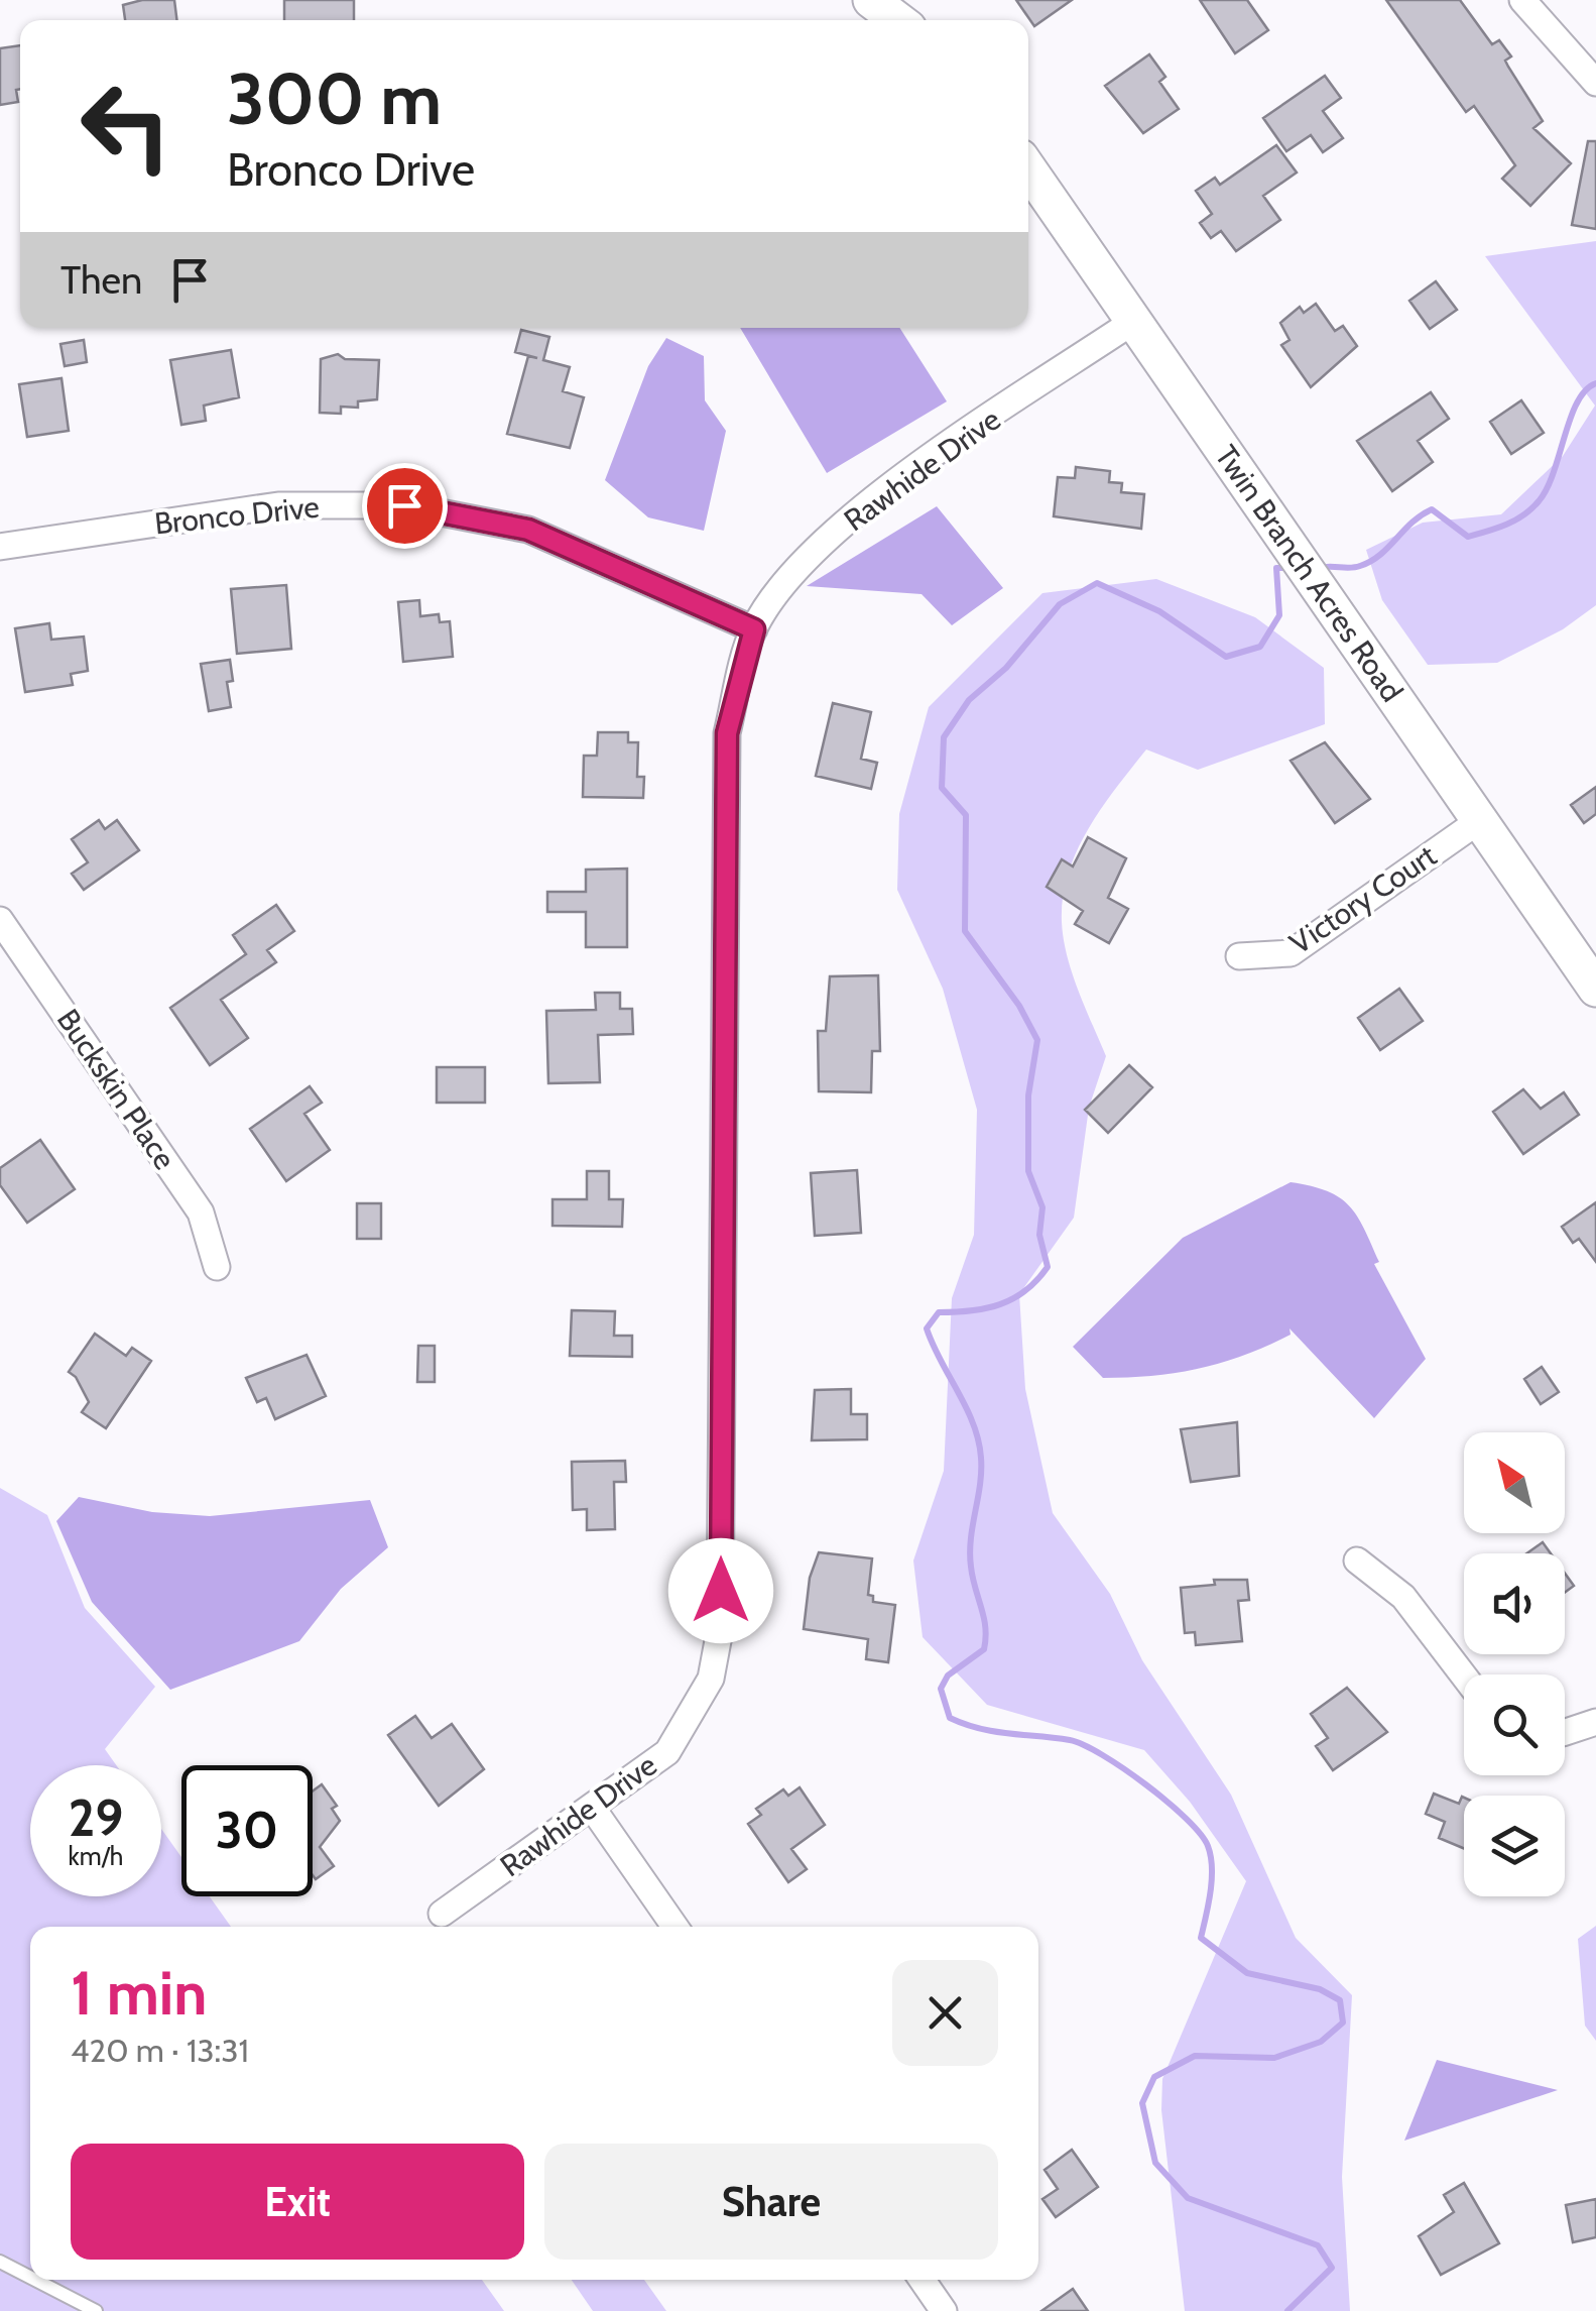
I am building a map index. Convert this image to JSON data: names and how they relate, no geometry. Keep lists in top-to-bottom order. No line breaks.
{"streets":{"street":["Rawhide Drive","Bronco Drive","Twin Branch Acres Road","Victory Court","Buckskin Place"]},"crossings":[["Rawhide Drive","Bronco Drive"],["Rawhide Drive","Twin Branch Acres Road"],["Twin Branch Acres Road","Victory Court"]],"north":"top left","page":{"turn":["300 m","Bronco Drive"],"then":"Then","speed":"29 km/h","limit":"30","heading":["1 min","420 m · 13:31"],"buttons":["Exit","Share"]}}
